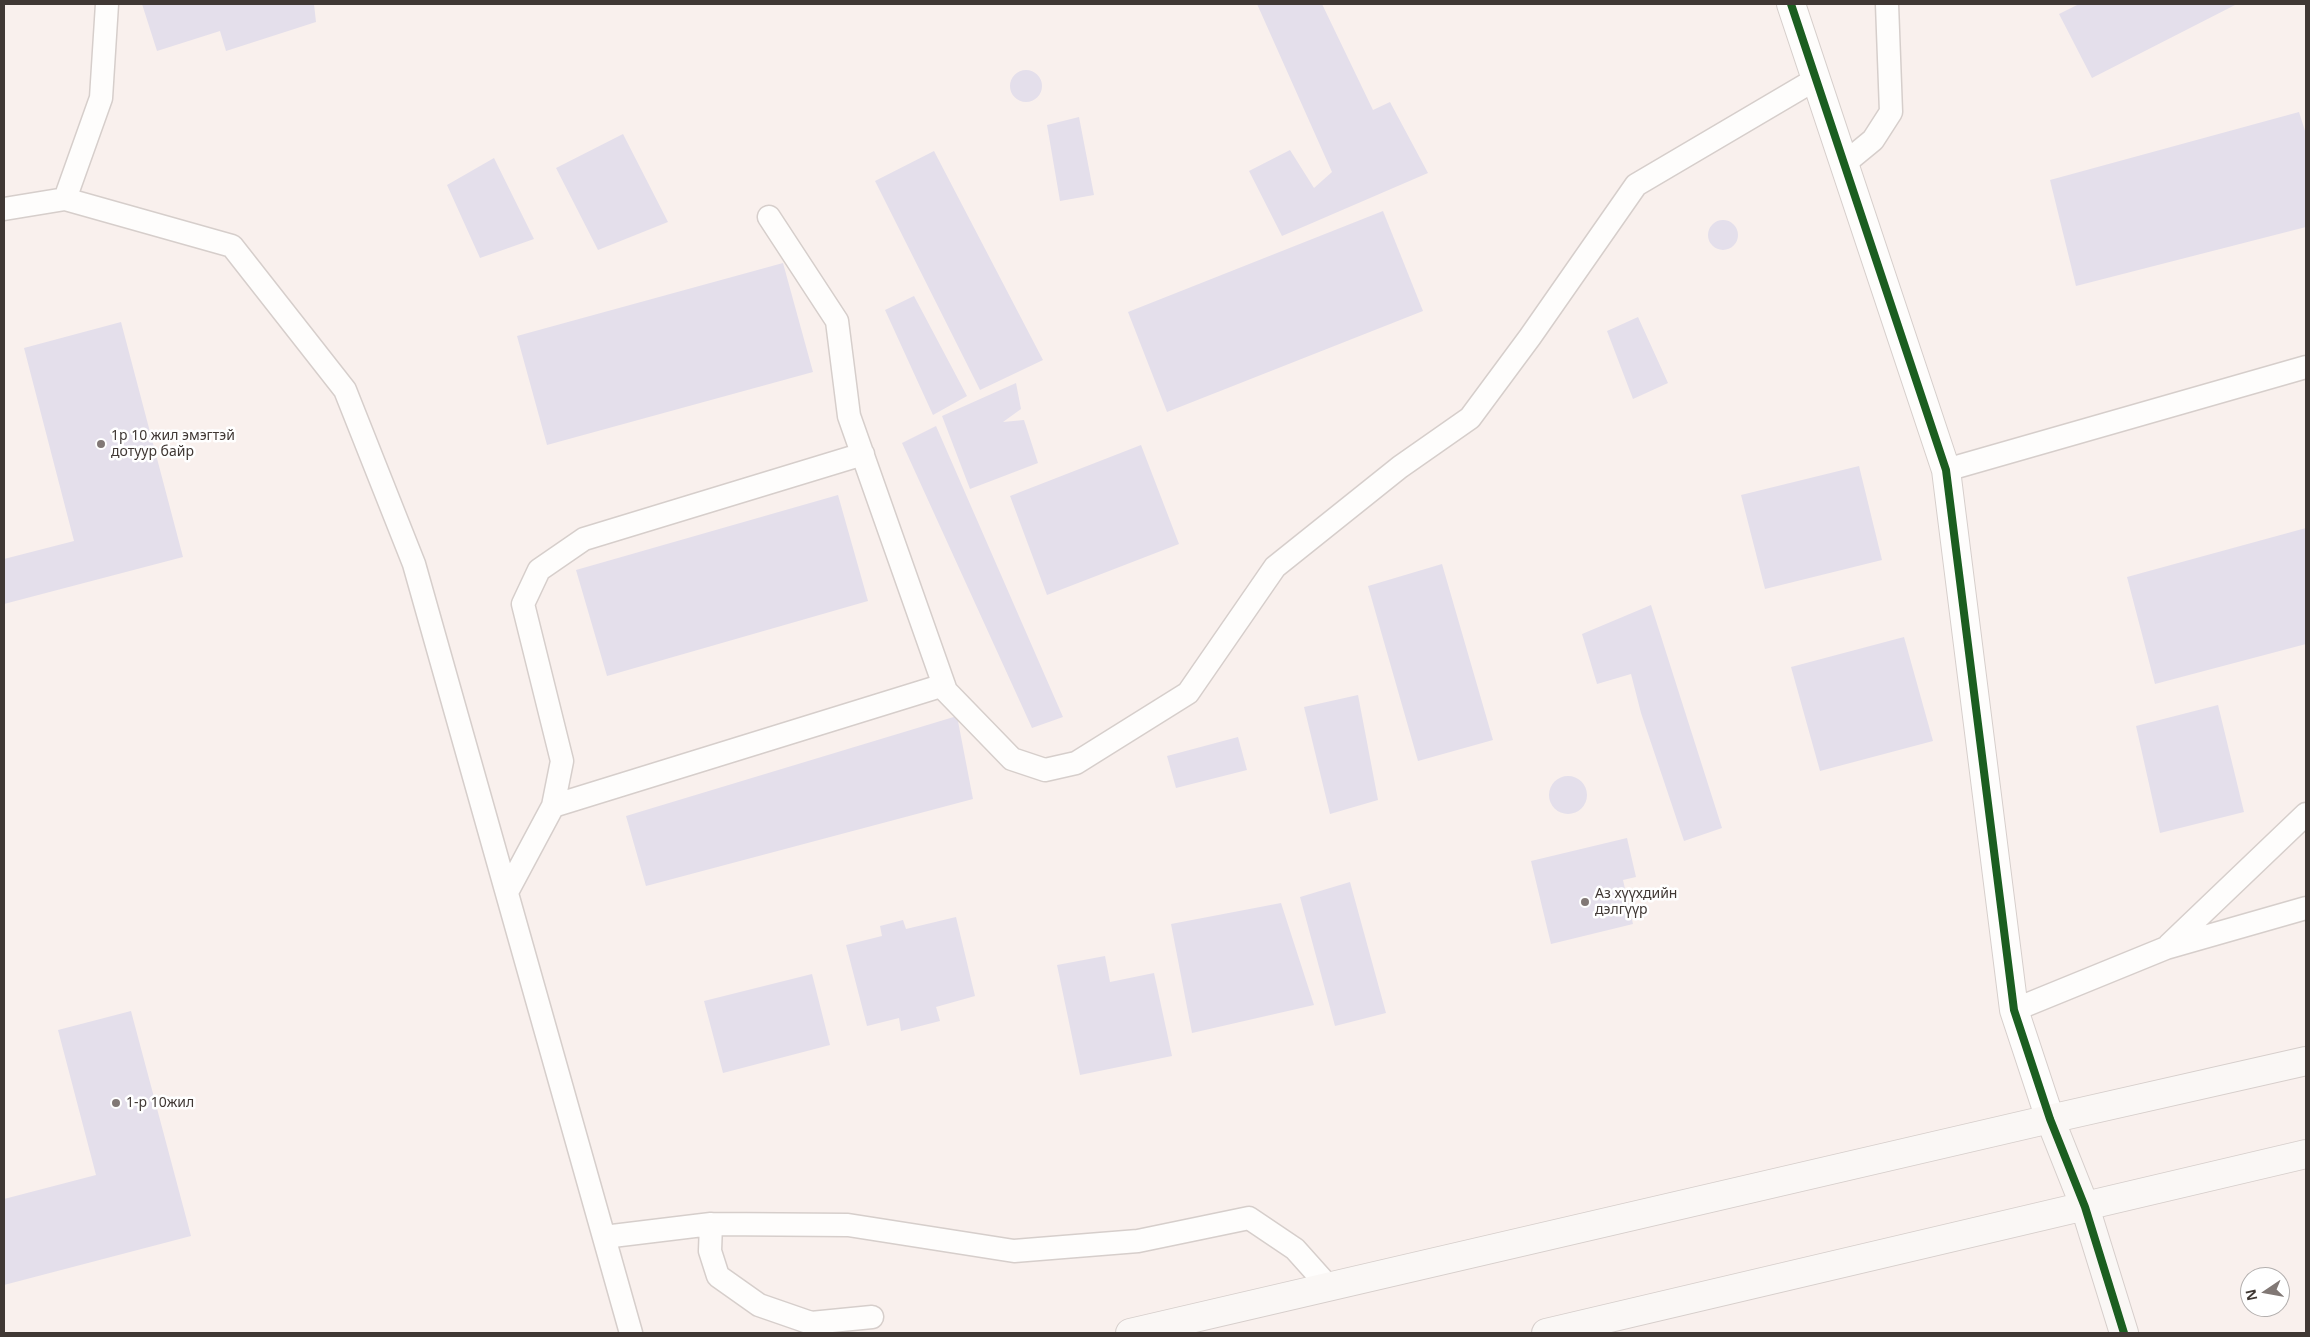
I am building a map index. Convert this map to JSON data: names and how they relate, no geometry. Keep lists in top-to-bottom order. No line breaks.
{"places":["1р 10 жил эмэгтэй дотуур байр","Аз хүүхдийн дэлгүүр","1-р 10жил"],"north":"left"}
